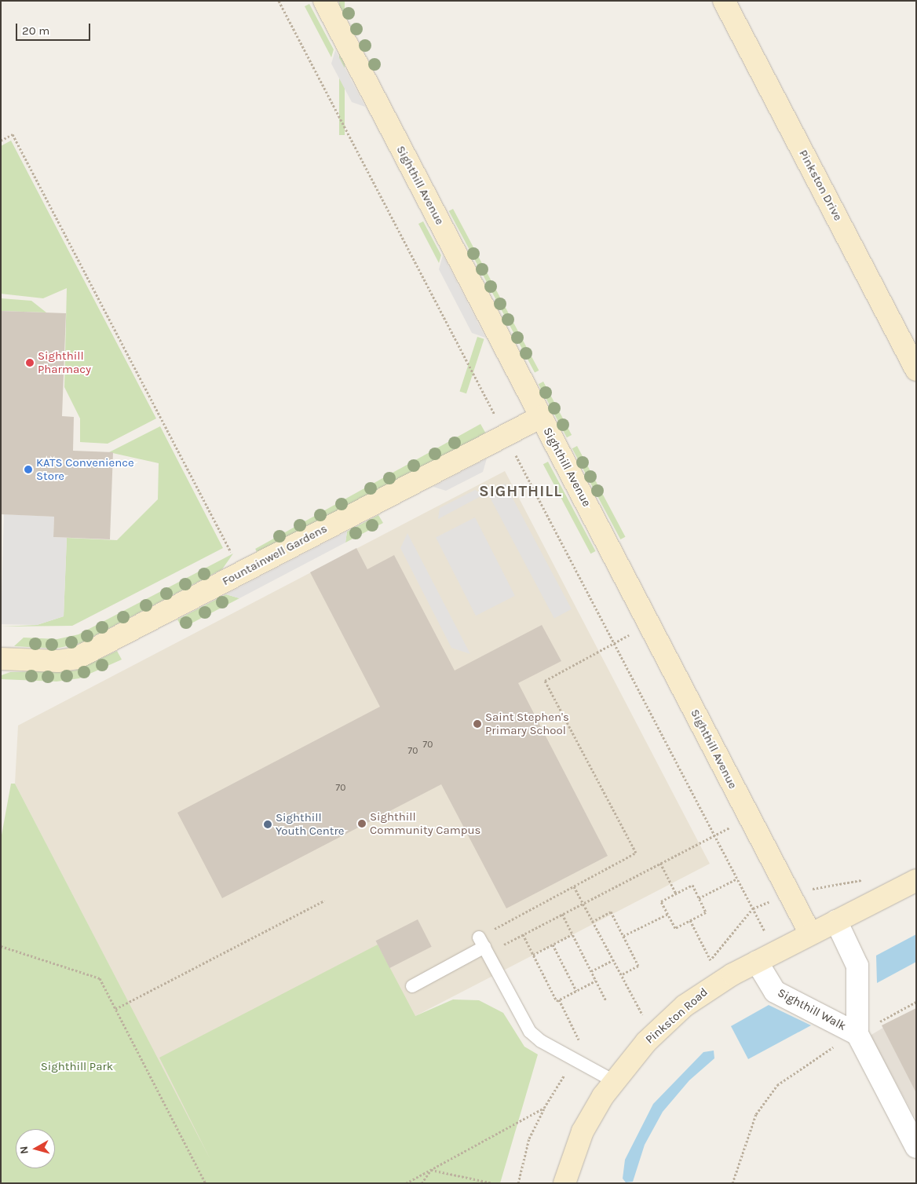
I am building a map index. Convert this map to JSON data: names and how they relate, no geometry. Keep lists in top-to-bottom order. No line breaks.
{"streets":{"street":["Sighthill Avenue","Pinkston Drive","Fountainwell Gardens","Sighthill Walk","Pinkston Road"]},"crossings":[["Sighthill Avenue","Fountainwell Gardens"],["Sighthill Avenue","Pinkston Road"],["Sighthill Walk","Pinkston Road"]],"districts":["SIGHTHILL"],"parks":["Sighthill Park"],"places":["Sighthill Pharmacy","KATS Convenience Store","Saint Stephen's Primary School","Sighthill Community Campus","Sighthill Youth Centre"],"house_numbers":["70","70","70"],"scale_bar":"20 m","north":"left"}
